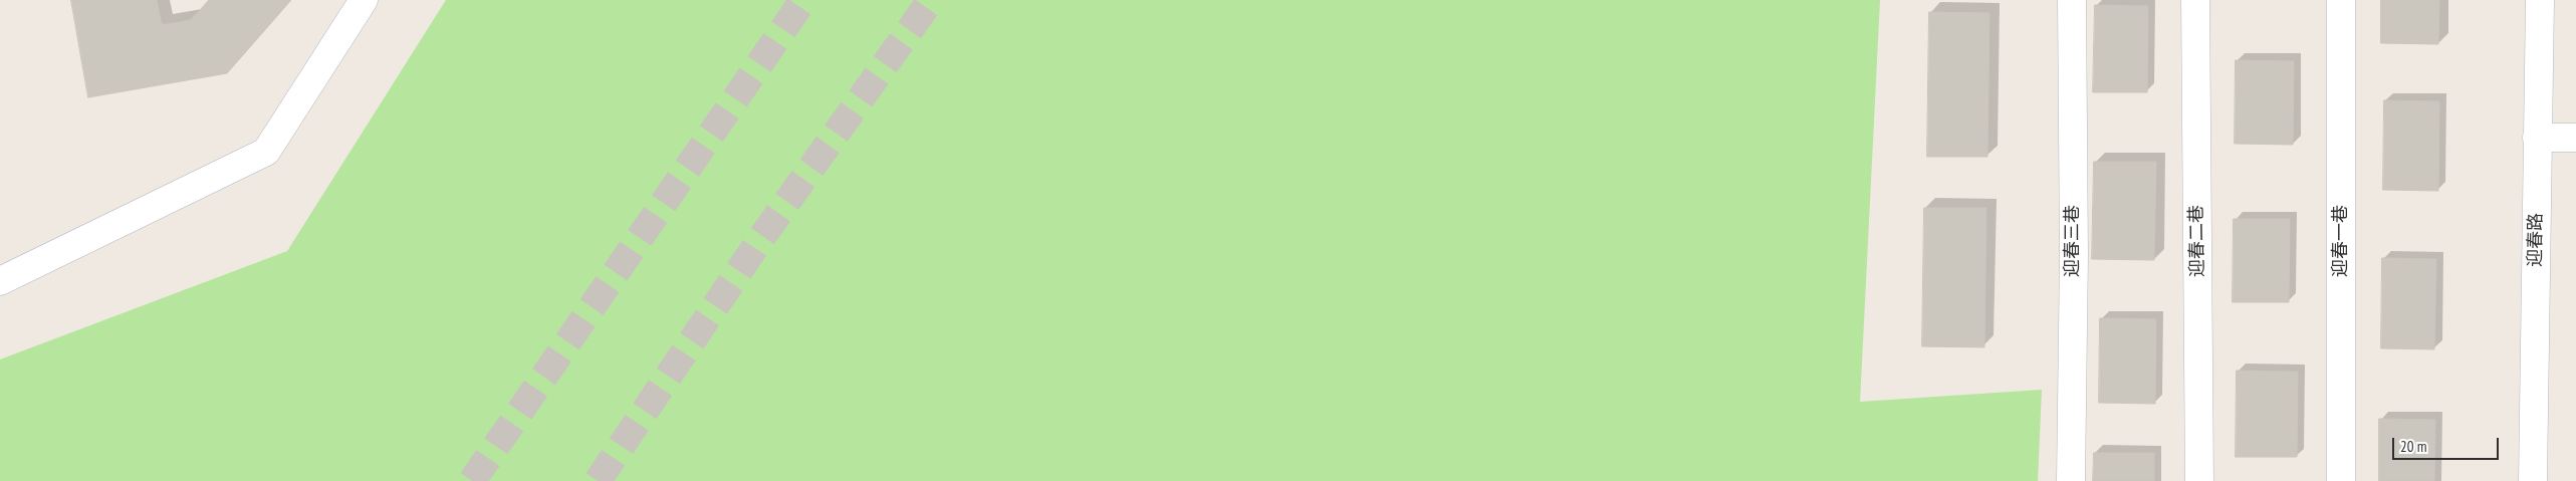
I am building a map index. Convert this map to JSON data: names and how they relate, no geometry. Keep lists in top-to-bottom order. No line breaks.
{"streets":{"street":["迎春路","迎春三巷","迎春二巷","迎春一巷"]},"scale_bar":"20 m"}
